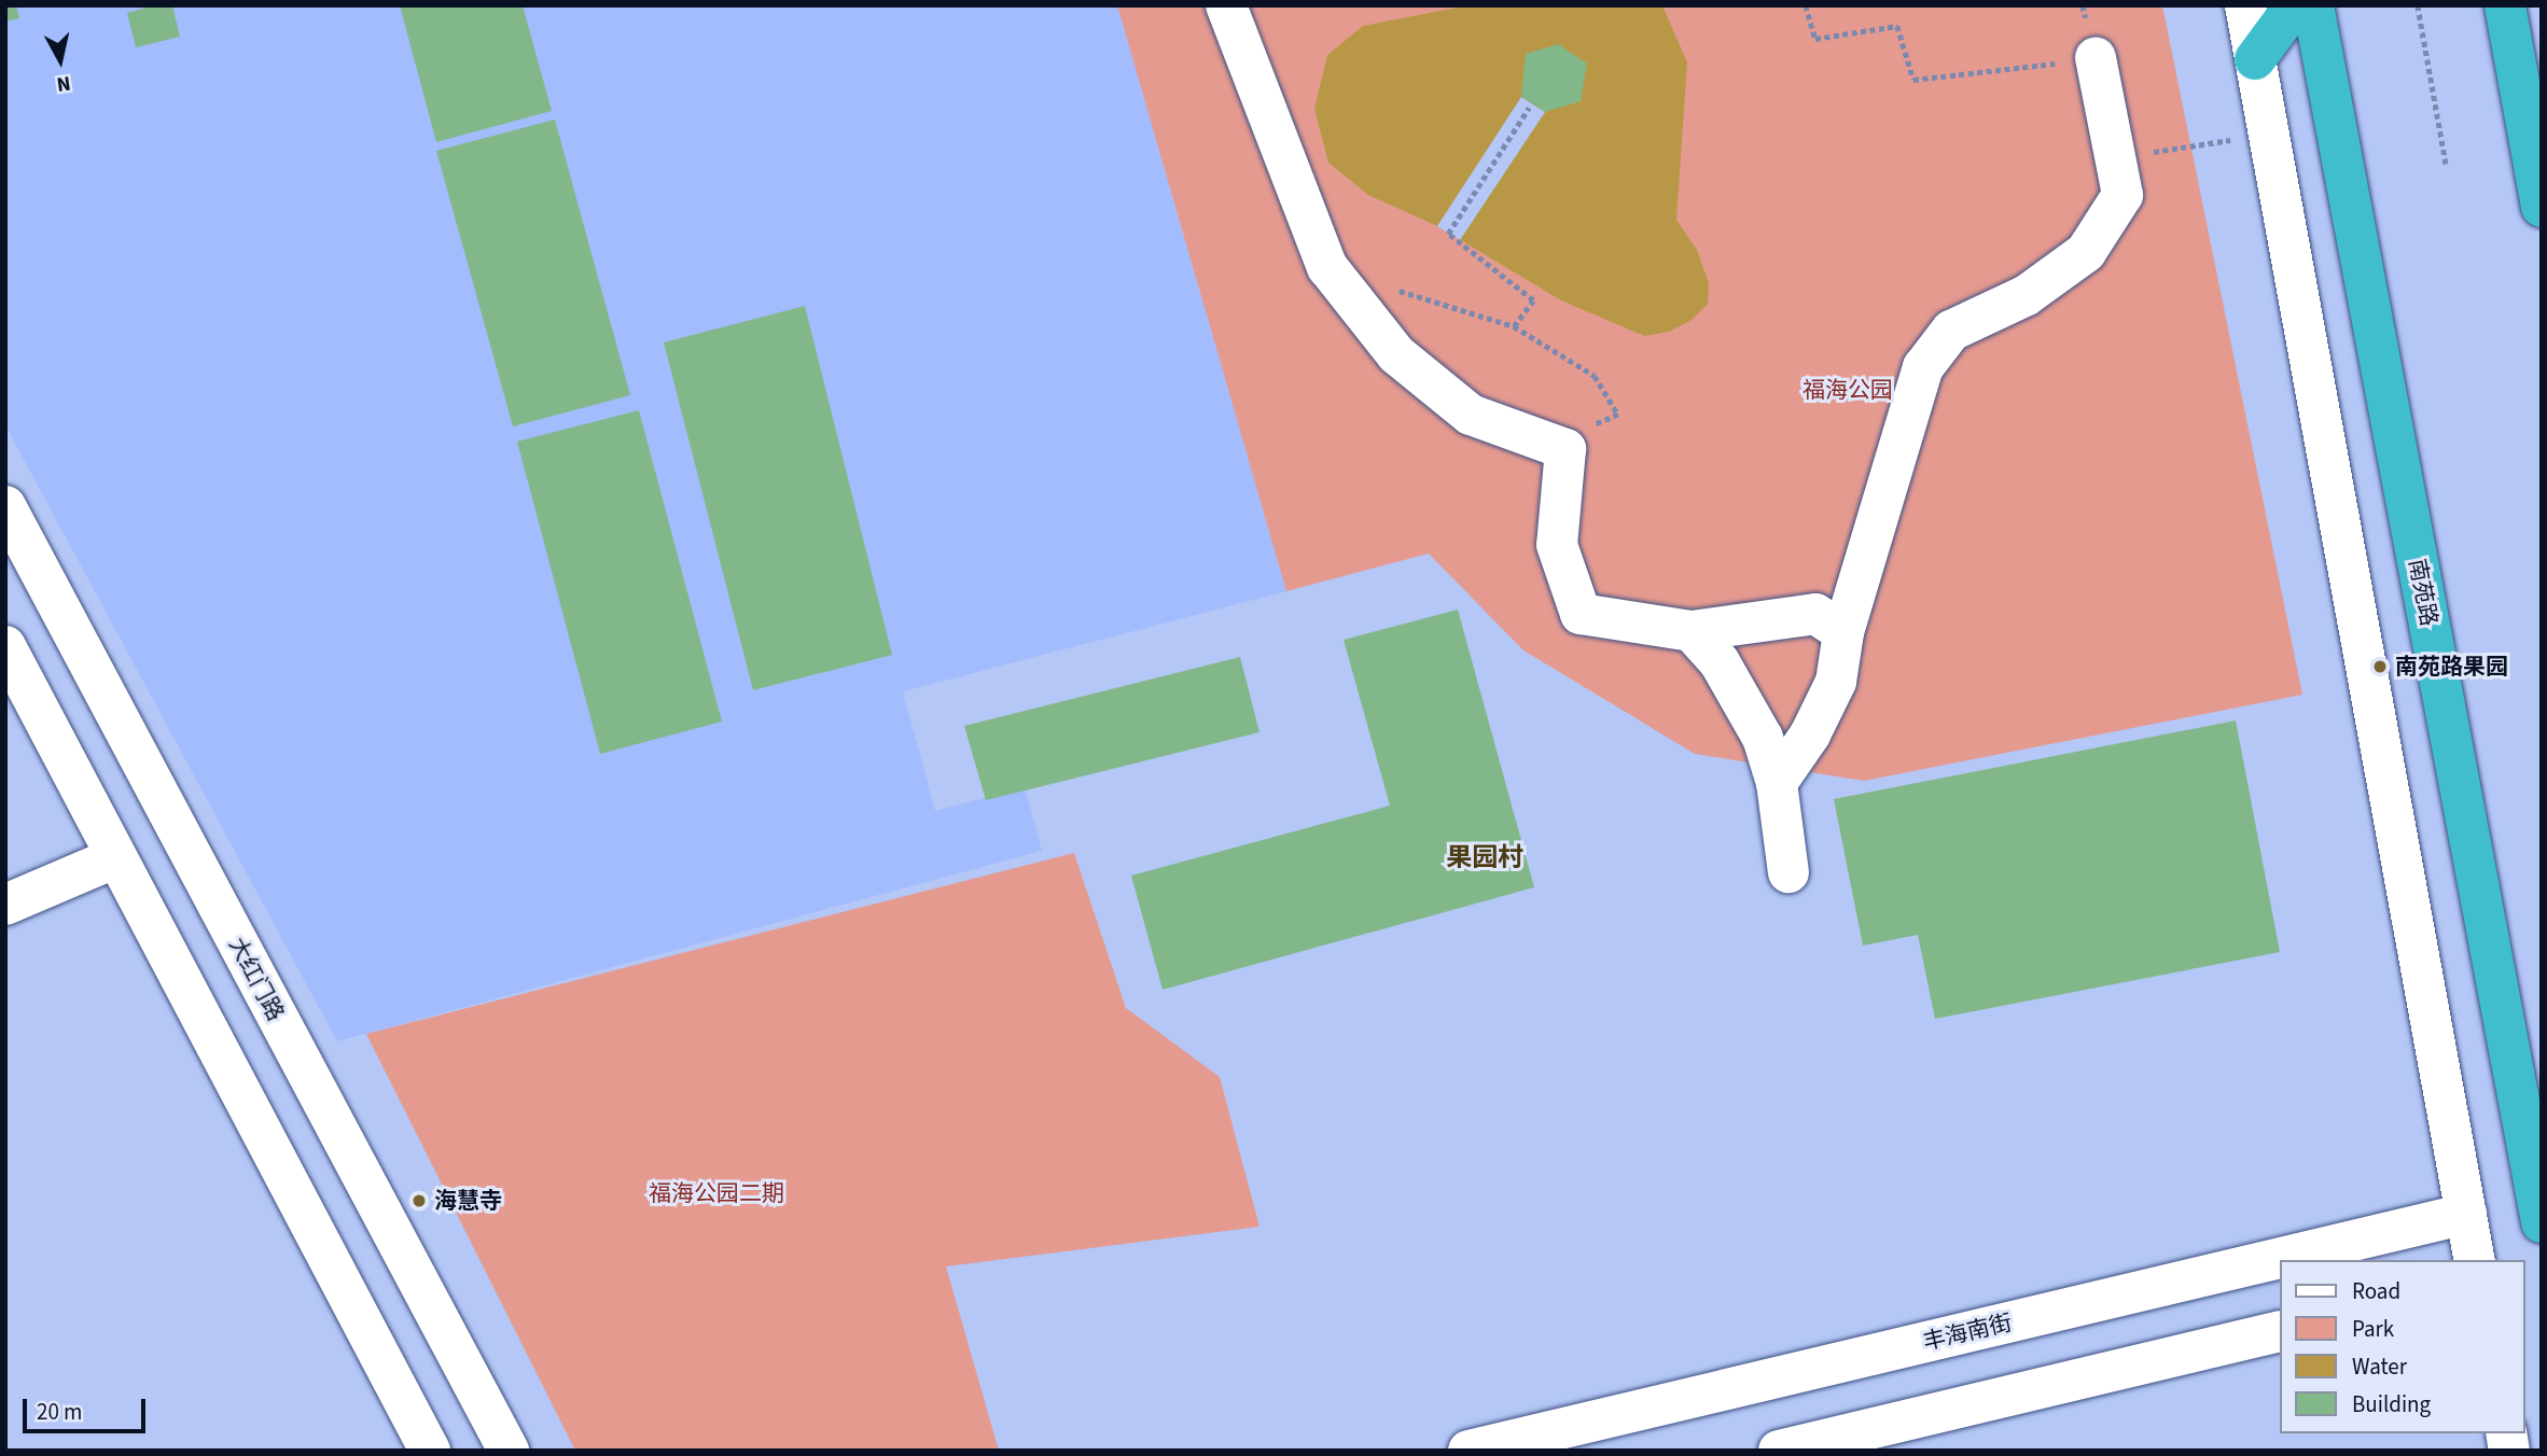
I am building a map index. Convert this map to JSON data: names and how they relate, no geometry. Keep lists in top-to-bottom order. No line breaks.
{"streets":{"highway":["南苑路"],"street":["大红门路","丰海南街"]},"districts":["果园村"],"parks":["福海公园","福海公园二期"],"places":["南苑路果园","海慧寺"],"legend":["Road","Park","Water","Building"],"scale_bar":"20 m","north":"bottom"}
